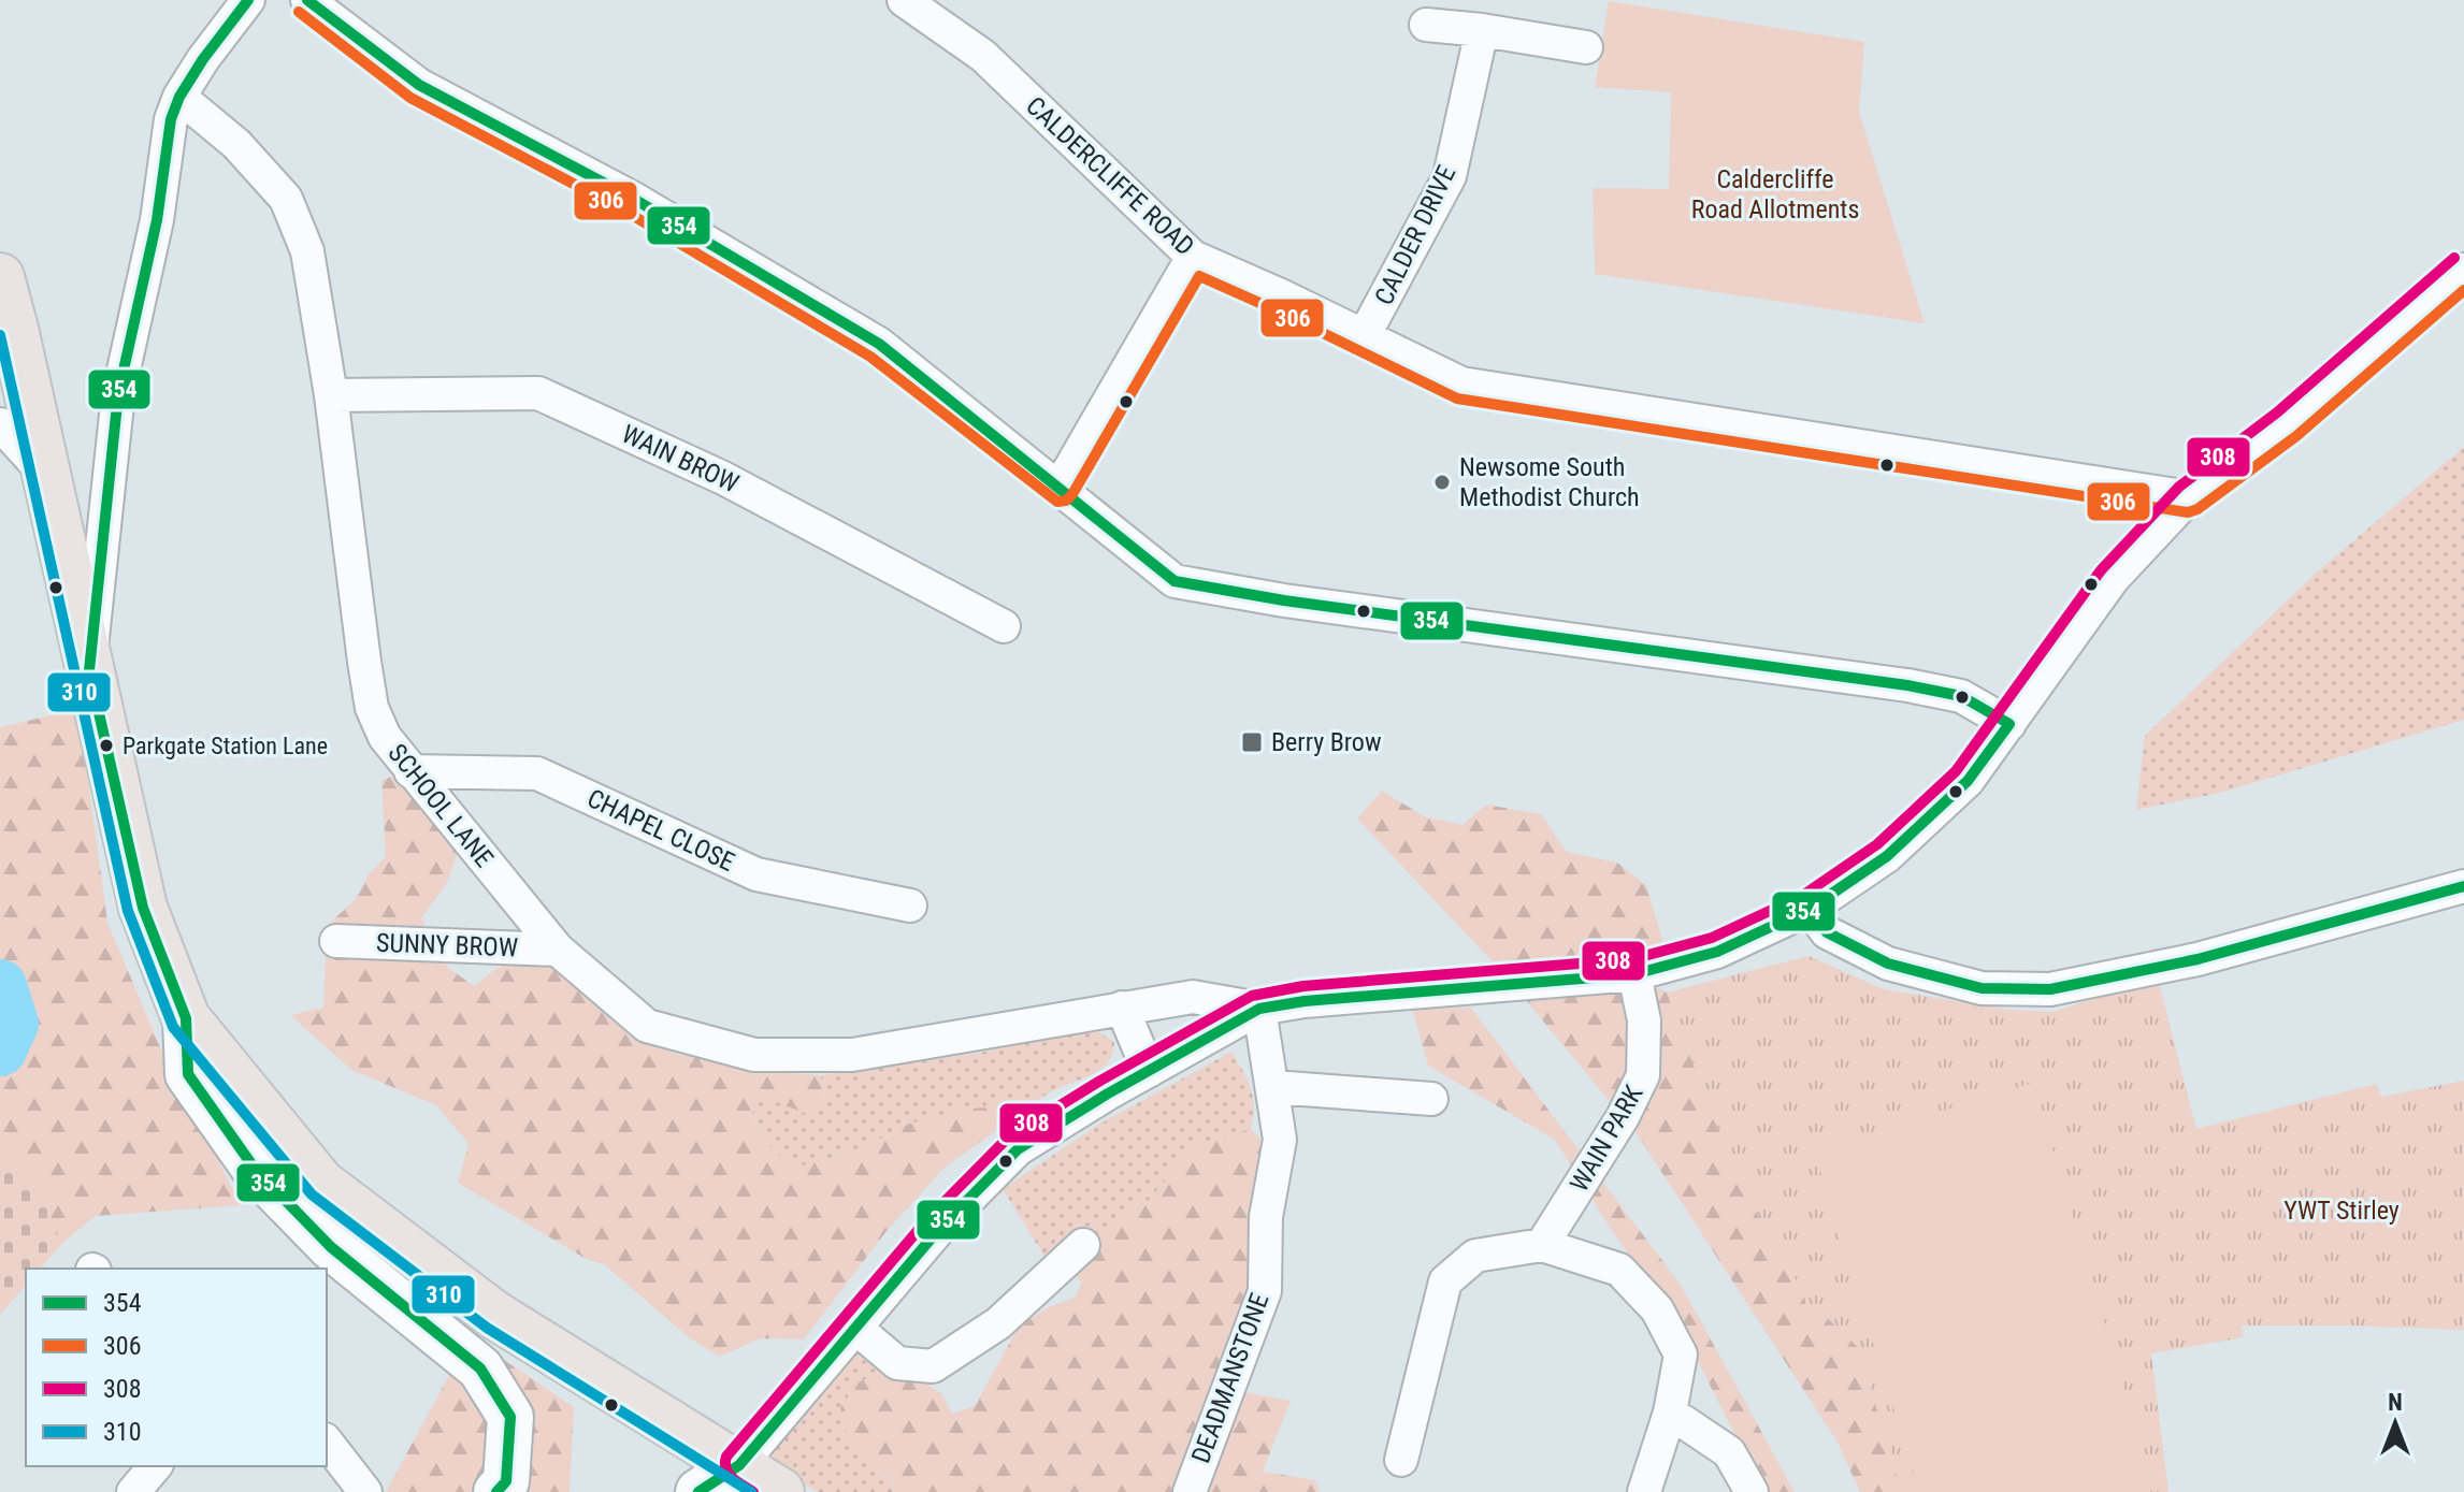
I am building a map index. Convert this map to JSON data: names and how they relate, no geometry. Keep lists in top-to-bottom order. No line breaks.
{"streets":{"street":["CALDERCLIFFE ROAD","CALDER DRIVE","WAIN BROW","SCHOOL LANE","CHAPEL CLOSE","SUNNY BROW","WAIN PARK","DEADMANSTONE"]},"crossings":[["CALDERCLIFFE ROAD","CALDER DRIVE"],["WAIN BROW","SCHOOL LANE"],["SCHOOL LANE","CHAPEL CLOSE"],["SCHOOL LANE","SUNNY BROW"],["SCHOOL LANE","DEADMANSTONE"]],"parks":["Caldercliffe Road Allotments","YWT Stirley"],"places":{"other":["Newsome South Methodist Church","Parkgate Station Lane"],"transit":["Berry Brow"]},"lines":["transit line 354","transit line 306","transit line 308","transit line 310"],"legend":["354","306","308","310"],"north":"top"}
